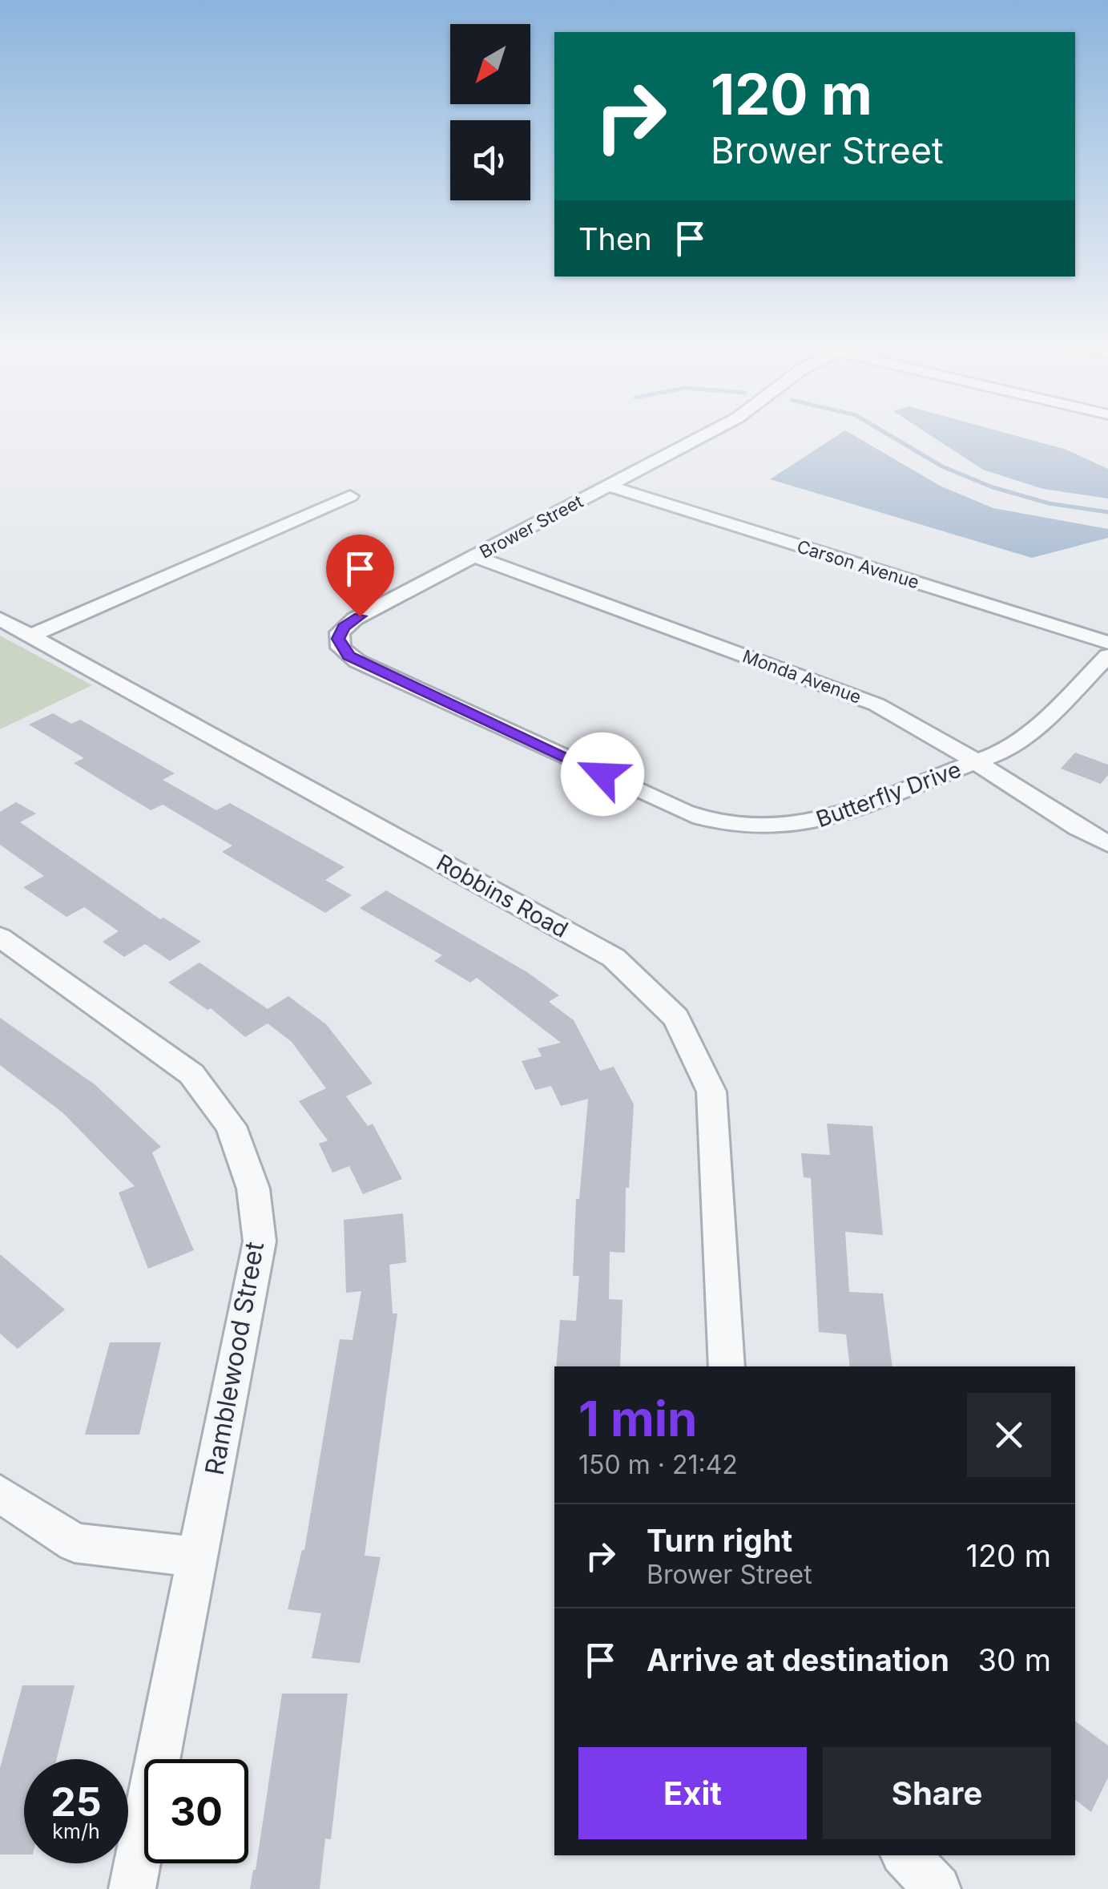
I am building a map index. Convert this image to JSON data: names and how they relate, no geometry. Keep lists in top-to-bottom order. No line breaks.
{"streets":{"street":["Brower Street","Carson Avenue","Monda Avenue","Butterfly Drive","Robbins Road","Ramblewood Street"]},"crossings":[["Brower Street","Carson Avenue"],["Brower Street","Monda Avenue"],["Brower Street","Butterfly Drive"],["Monda Avenue","Butterfly Drive"]],"north":"bottom left","page":{"turn":["120 m","Brower Street"],"then":"Then","heading":["1 min","150 m · 21:42"],"list":[{"name":"Turn right","note":"Brower Street","value":"120 m"},{"name":"Arrive at destination","value":"30 m"}],"buttons":["Exit","Share"],"speed":"25 km/h","limit":"30"}}
